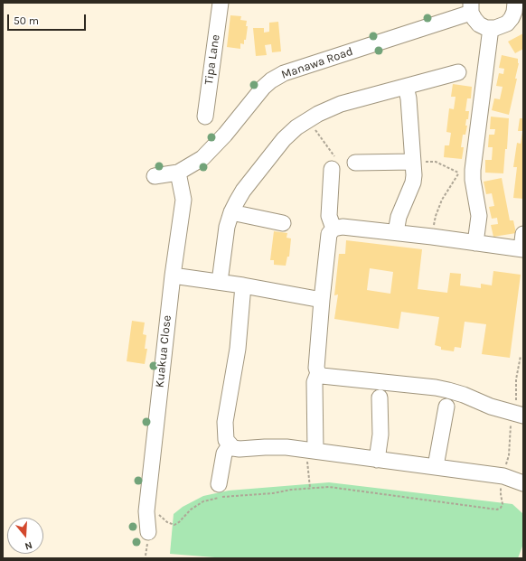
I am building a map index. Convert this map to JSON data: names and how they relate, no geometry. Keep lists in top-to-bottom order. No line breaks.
{"streets":{"street":["Tipa Lane","Manawa Road","Kuakua Close"]},"crossings":[["Manawa Road","Kuakua Close"]],"scale_bar":"50 m","north":"bottom"}
